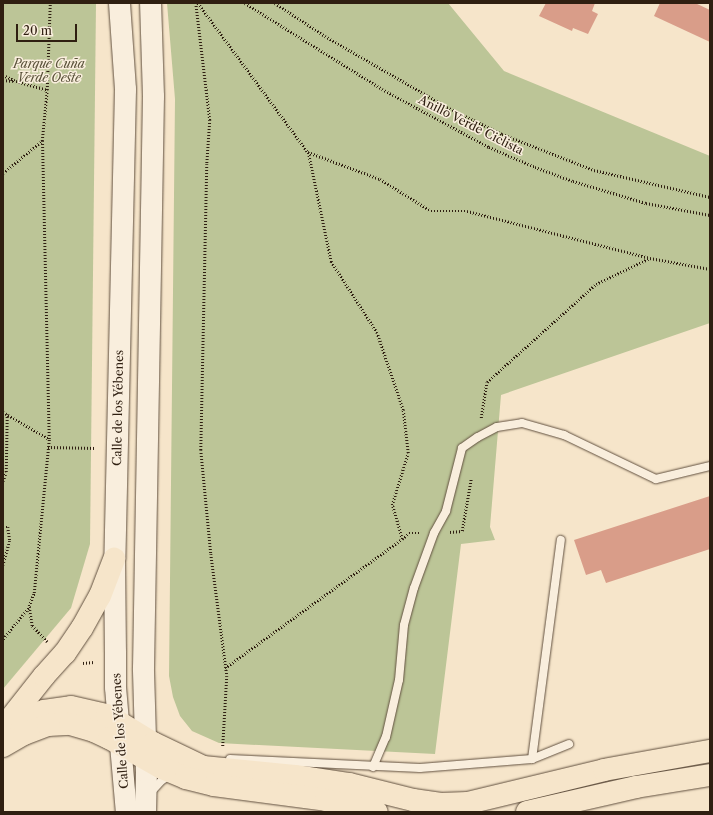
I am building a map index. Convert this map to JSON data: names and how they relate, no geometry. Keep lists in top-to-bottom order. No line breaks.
{"streets":{"street":["Calle de los Yébenes"],"path":["Anillo Verde Ciclista"]},"parks":["Parque Cuña Verde Oeste"],"scale_bar":"20 m"}
